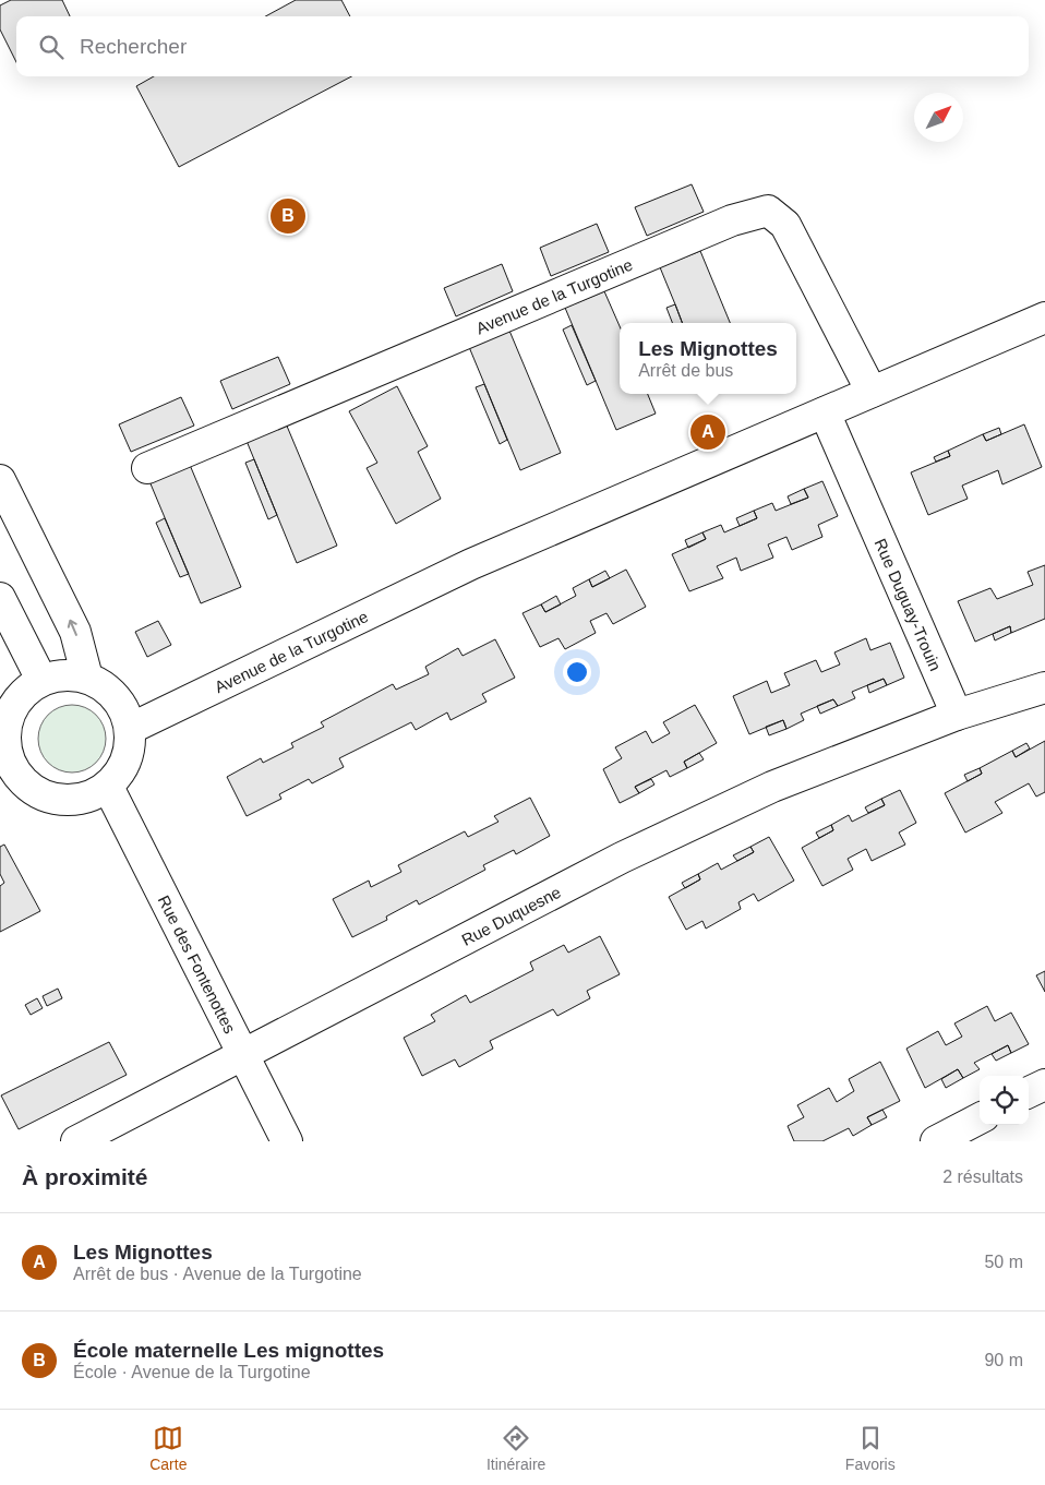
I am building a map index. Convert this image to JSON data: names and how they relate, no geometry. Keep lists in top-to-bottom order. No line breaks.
{"streets":{"street":["Avenue de la Turgotine","Rue Duguay-Trouin","Rue Duquesne","Rue des Fontenottes"]},"crossings":[["Avenue de la Turgotine","Rue Duguay-Trouin"],["Avenue de la Turgotine","Rue des Fontenottes"],["Rue Duguay-Trouin","Rue Duquesne"],["Rue Duquesne","Rue des Fontenottes"]],"north":"top right","page":{"search":"Rechercher","pins":["B","A"],"popup":["Les Mignottes","Arrêt de bus"],"heading":["À proximité","2 résultats"],"list":[{"mark":"A","name":"Les Mignottes","note":"Arrêt de bus · Avenue de la Turgotine","value":"50 m"},{"mark":"B","name":"École maternelle Les mignottes","note":"École · Avenue de la Turgotine","value":"90 m"}],"nav":["Carte","Itinéraire","Favoris"]}}
